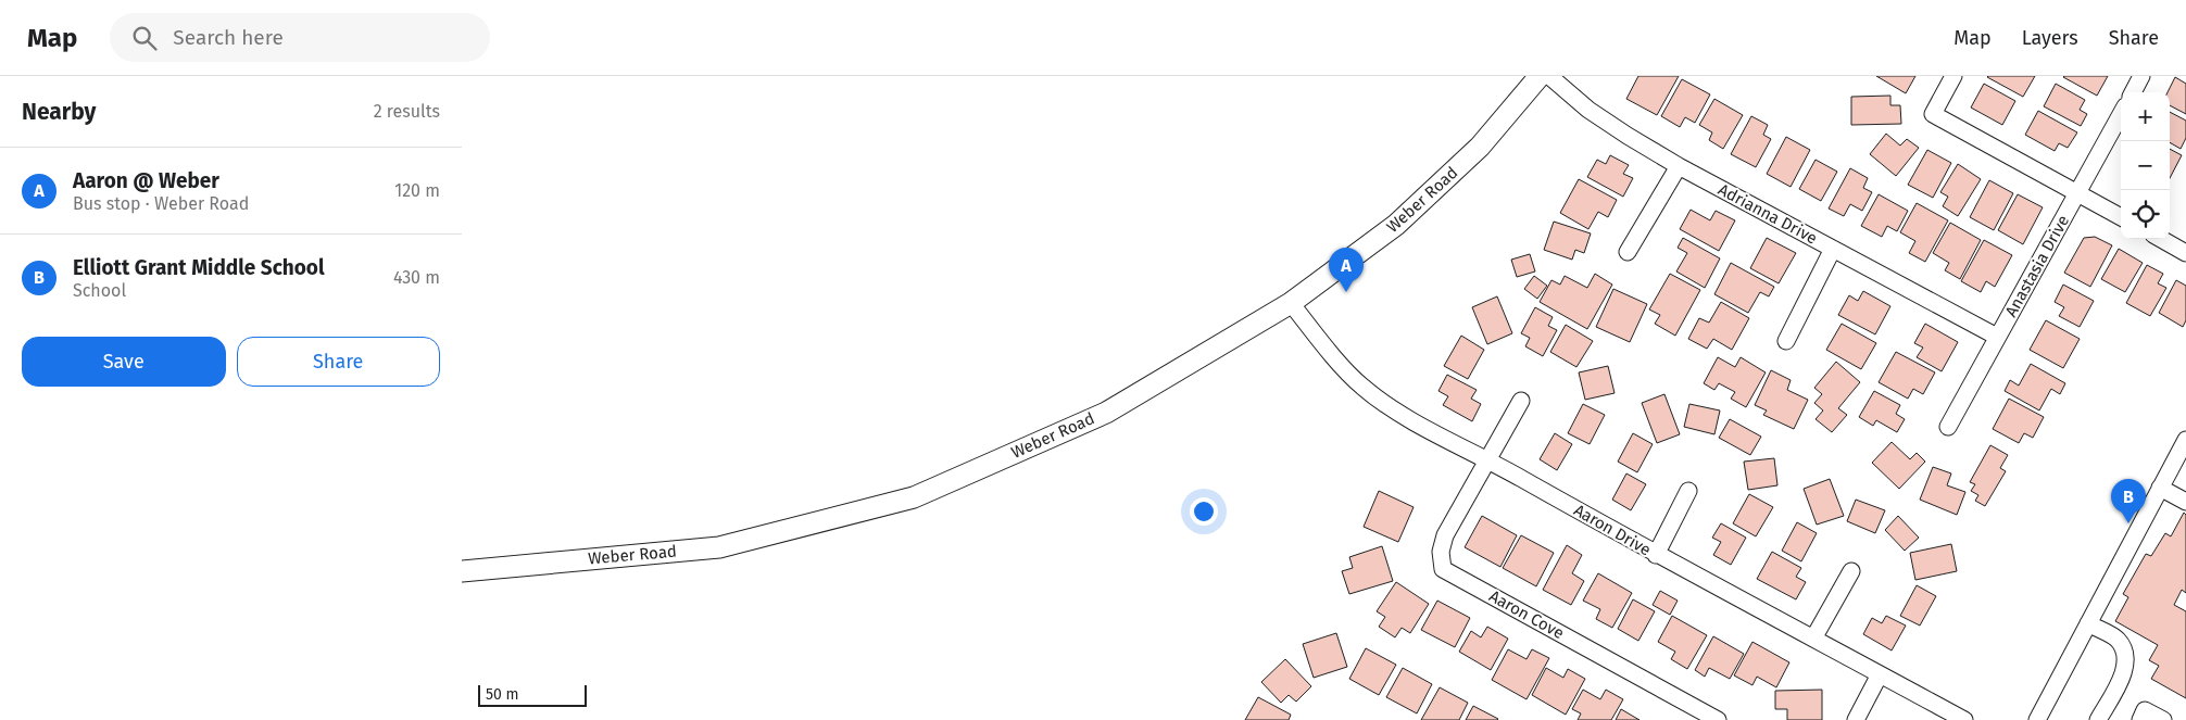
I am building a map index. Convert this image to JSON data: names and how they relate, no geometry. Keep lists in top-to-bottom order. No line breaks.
{"streets":{"main road":["Weber Road"],"street":["Adrianna Drive","Anastasia Drive","Aaron Drive","Aaron Cove"]},"crossings":[["Weber Road","Aaron Drive"],["Adrianna Drive","Anastasia Drive"],["Aaron Drive","Aaron Cove"]],"scale_bar":"50 m","page":{"header":"Map","search":"Search here","nav":["Map","Layers","Share"],"heading":["Nearby","2 results"],"map_buttons":["+","−"],"list":[{"mark":"A","name":"Aaron @ Weber","note":"Bus stop · Weber Road","value":"120 m"},{"mark":"B","name":"Elliott Grant Middle School","note":"School","value":"430 m"}],"pins":["A","B"],"buttons":["Save","Share"],"scale":"50 m"}}
